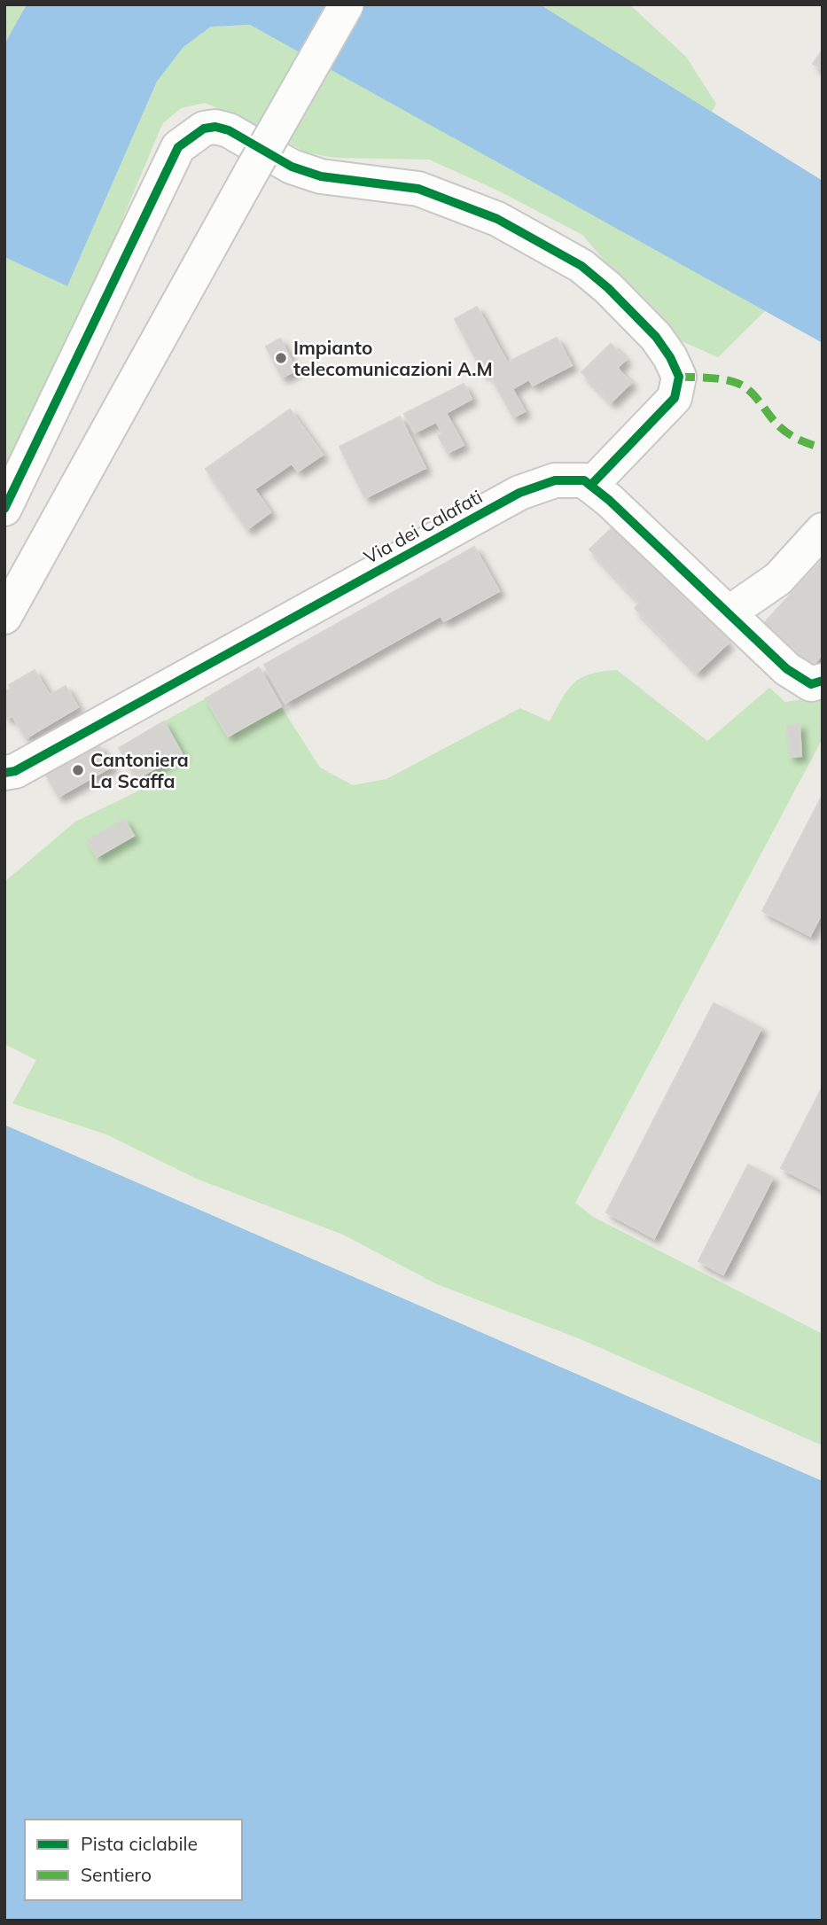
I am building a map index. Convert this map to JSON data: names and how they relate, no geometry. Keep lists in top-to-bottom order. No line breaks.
{"streets":{"street":["Via dei Calafati"]},"places":["Impianto telecomunicazioni A.M","Cantoniera La Scaffa"],"legend":["Pista ciclabile","Sentiero"]}
